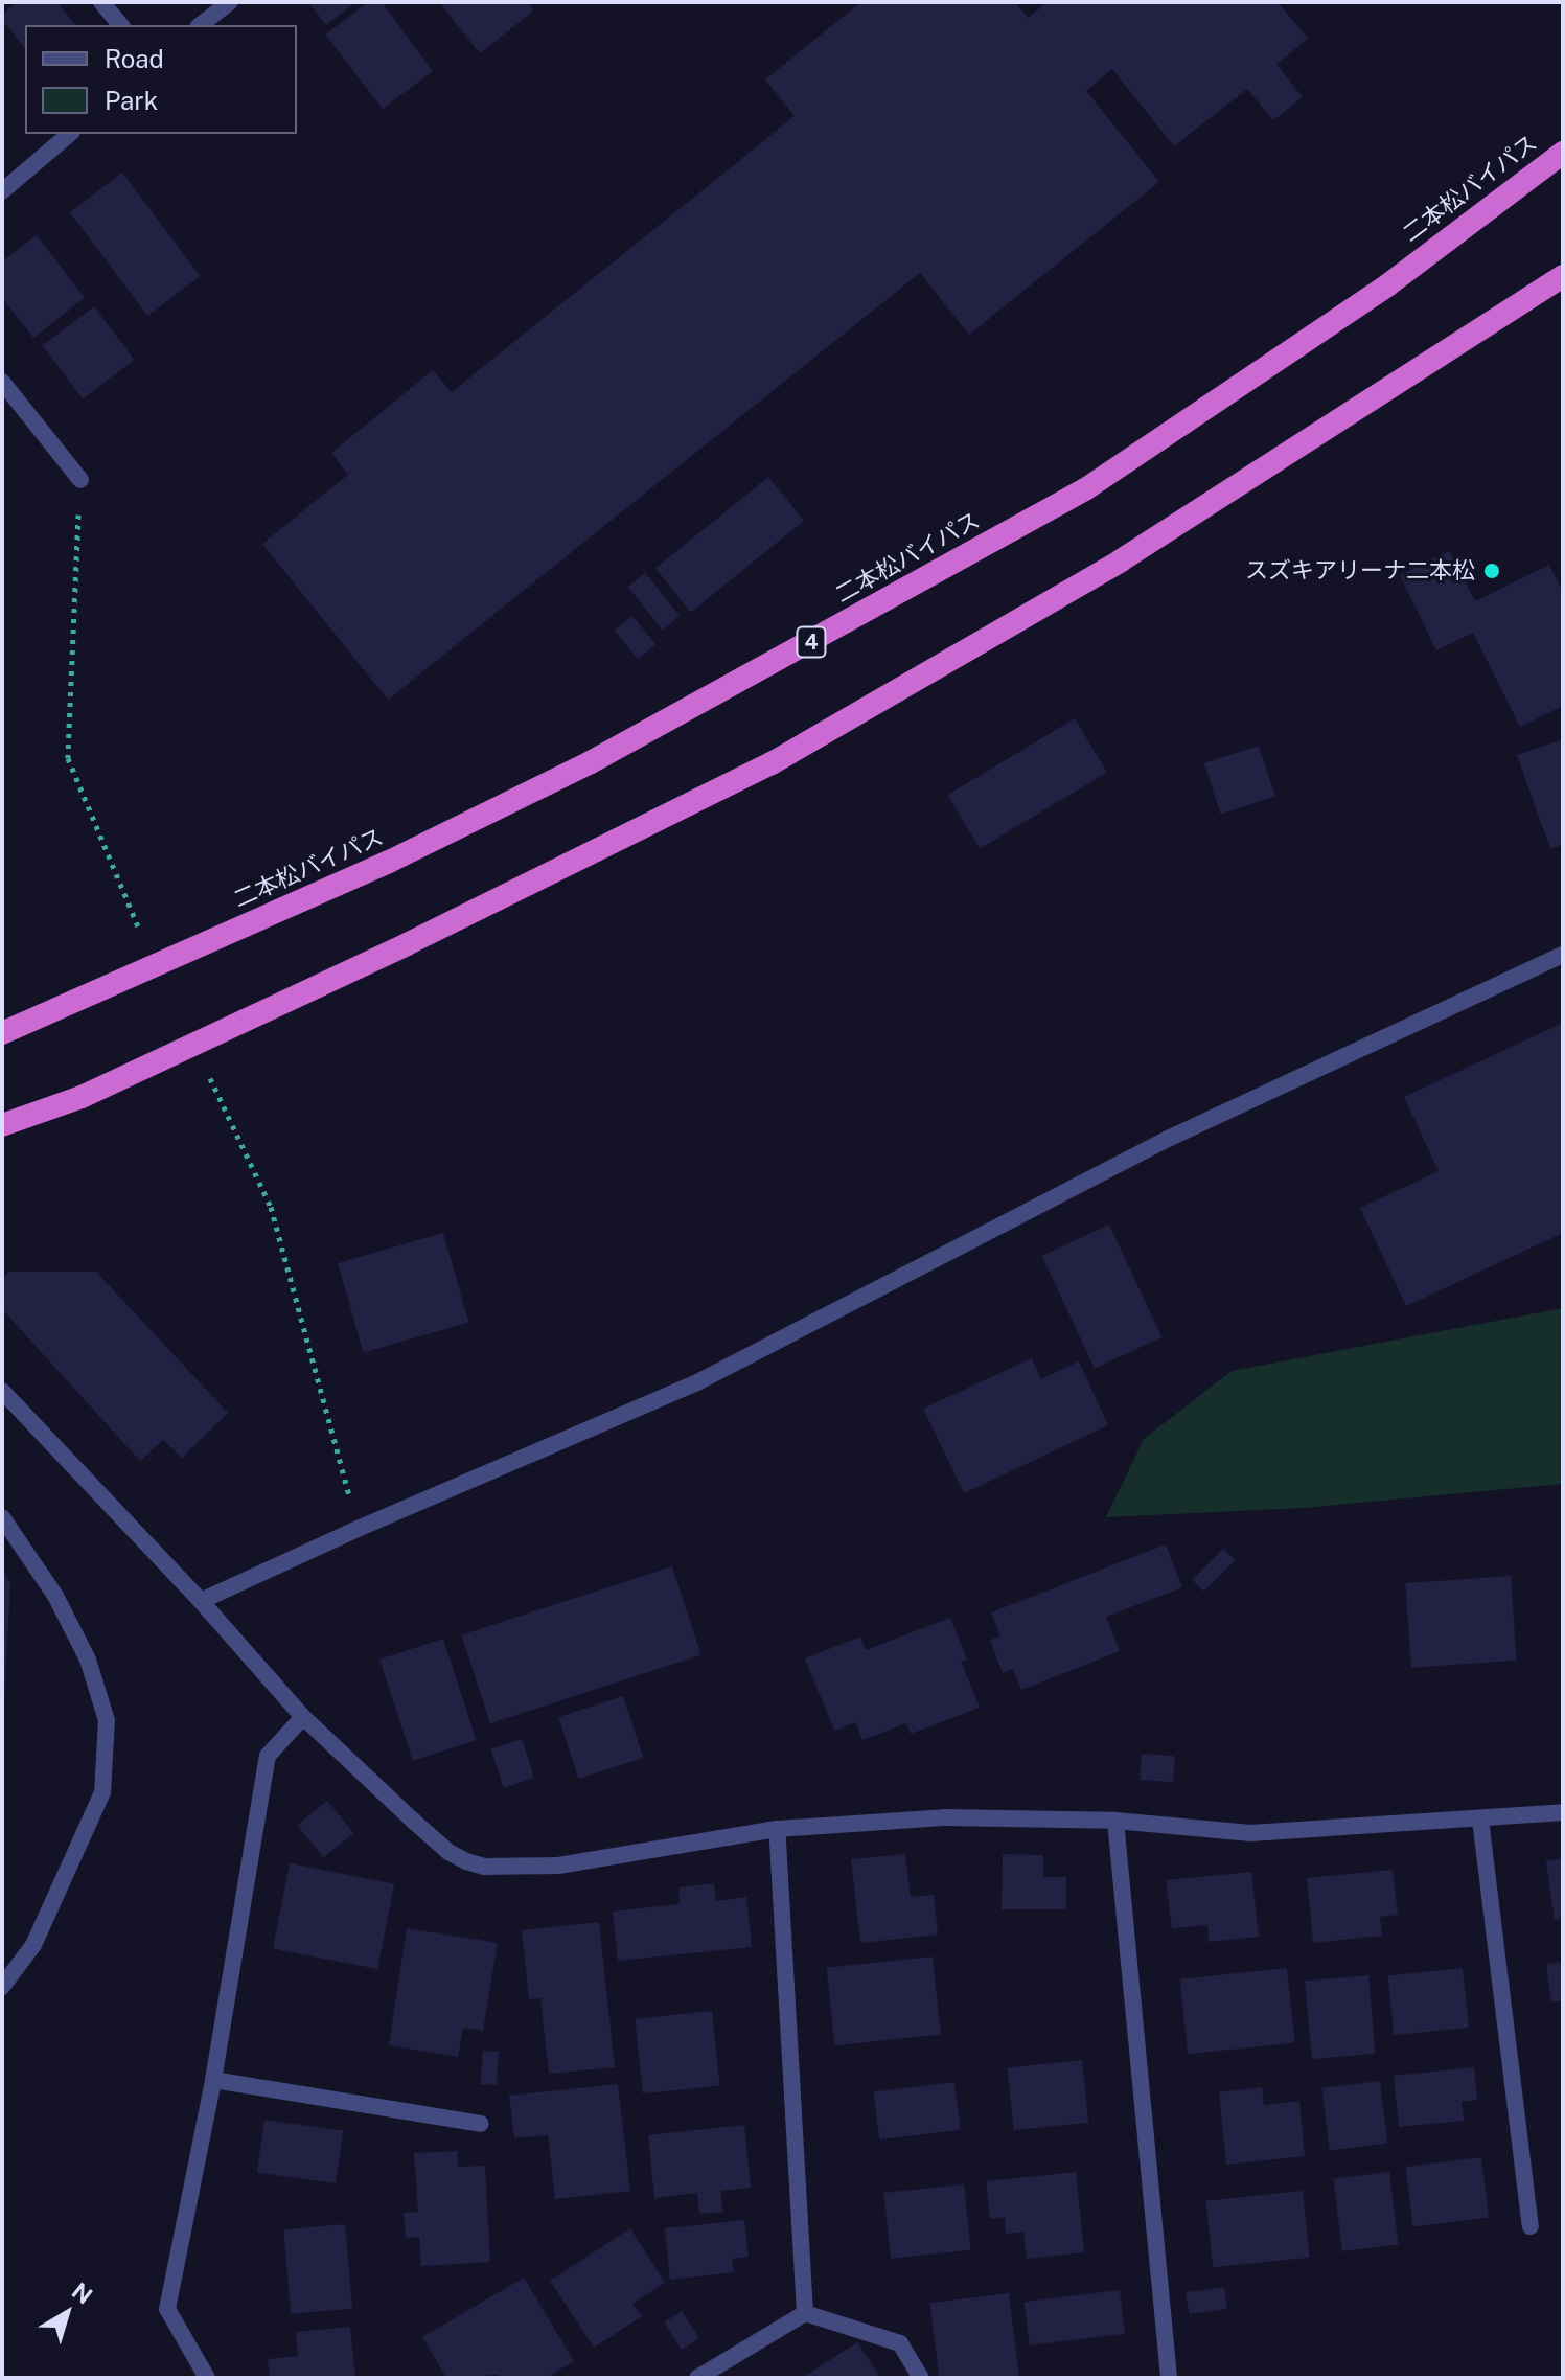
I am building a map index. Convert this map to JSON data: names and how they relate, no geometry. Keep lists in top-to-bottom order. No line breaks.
{"streets":{"highway":["二本松バイパス","4"]},"places":["スズキアリーナ二本松"],"legend":["Road","Park"],"north":"top right"}
